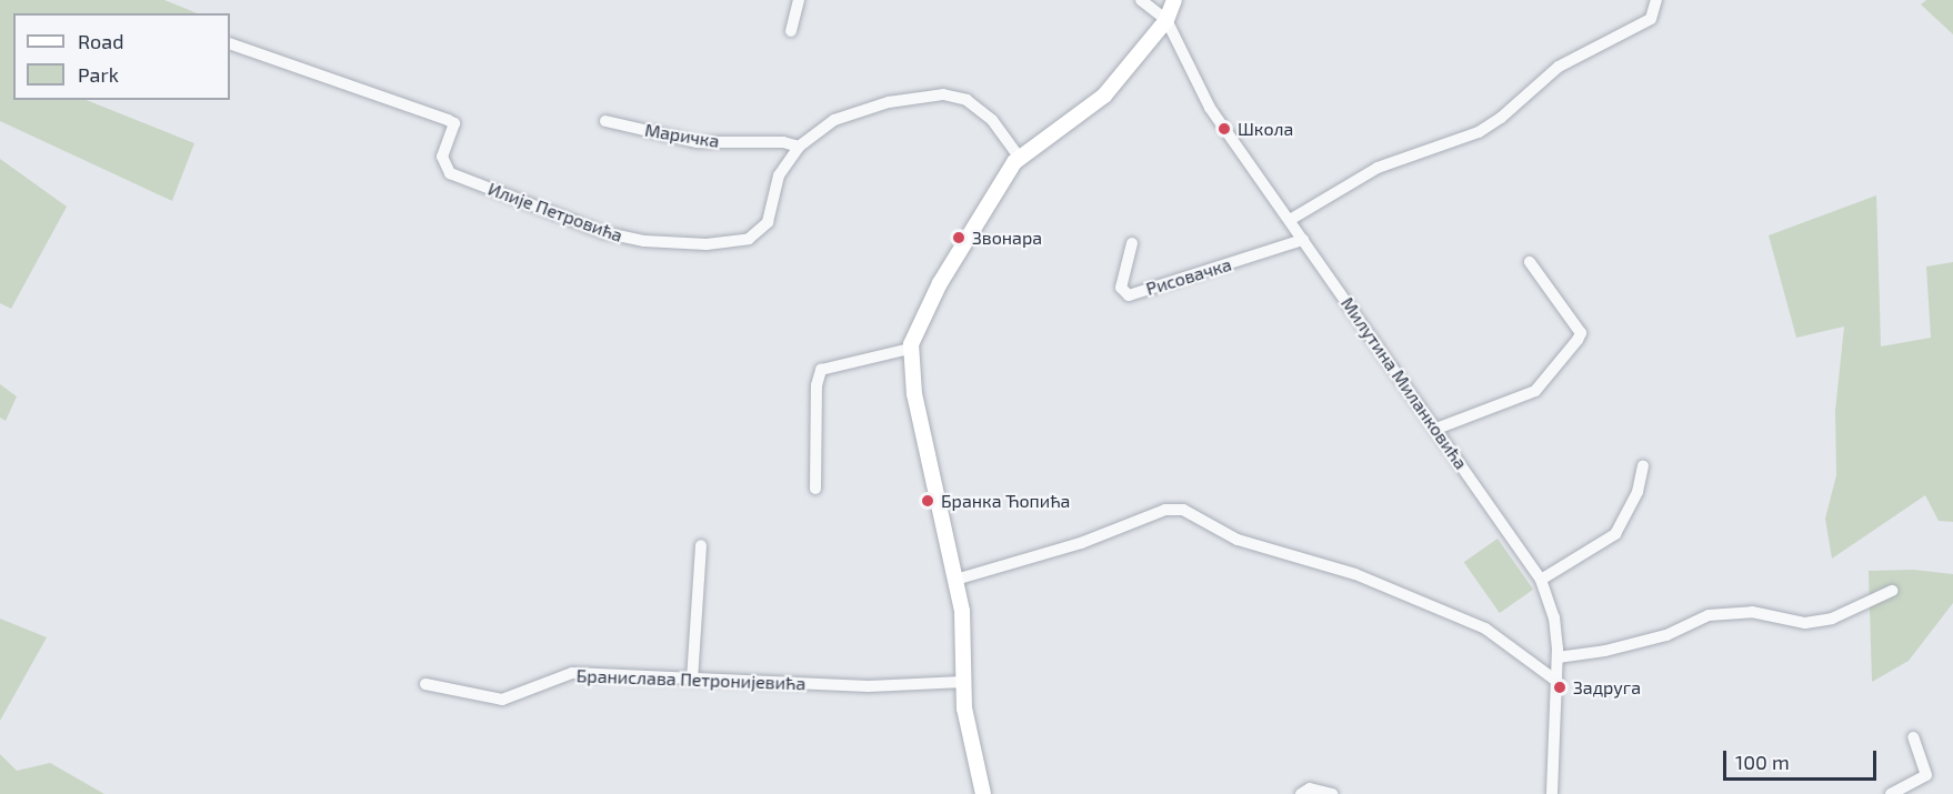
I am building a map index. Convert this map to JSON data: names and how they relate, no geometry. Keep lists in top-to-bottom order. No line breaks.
{"streets":{"street":["Маричка","Илије Петровића","Рисовачка","Милутина Миланковића","Бранислава Петронијевића"]},"crossings":[["Маричка","Илије Петровића"],["Рисовачка","Милутина Миланковића"]],"places":["Школа","Звонара","Бранка Ћопића","Задруга"],"legend":["Road","Park"],"scale_bar":"100 m"}
